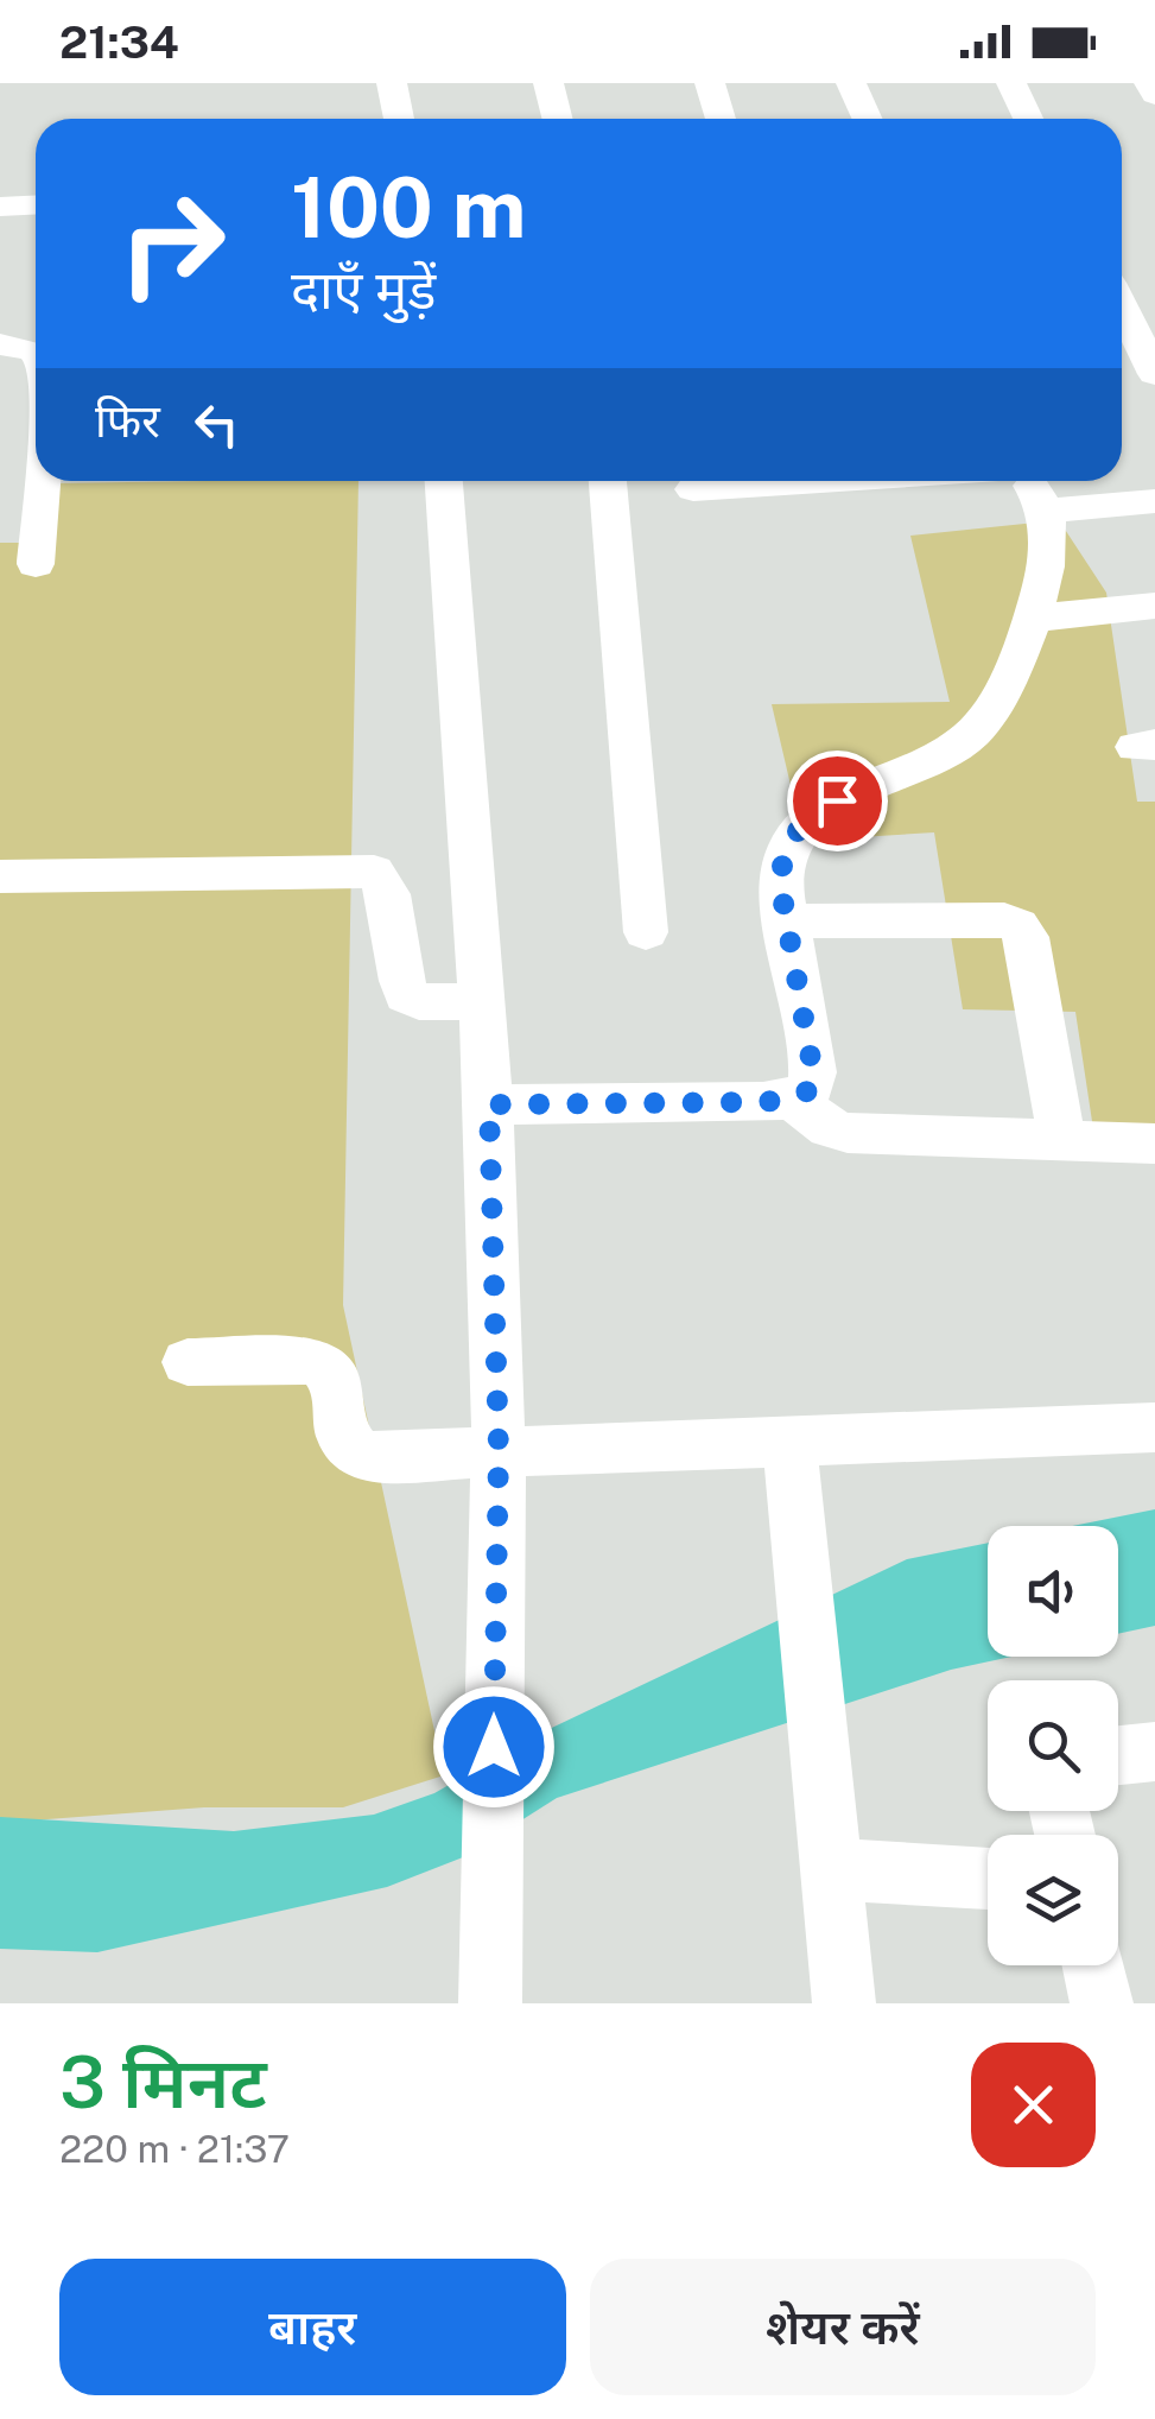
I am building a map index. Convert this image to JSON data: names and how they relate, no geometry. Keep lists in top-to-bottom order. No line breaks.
{"page":{"status":"21:34","turn":["100 m","दाएँ मुड़ें"],"then":"फिर","heading":["3 मिनट","220 m · 21:37"],"buttons":["बाहर","शेयर करें"]}}
